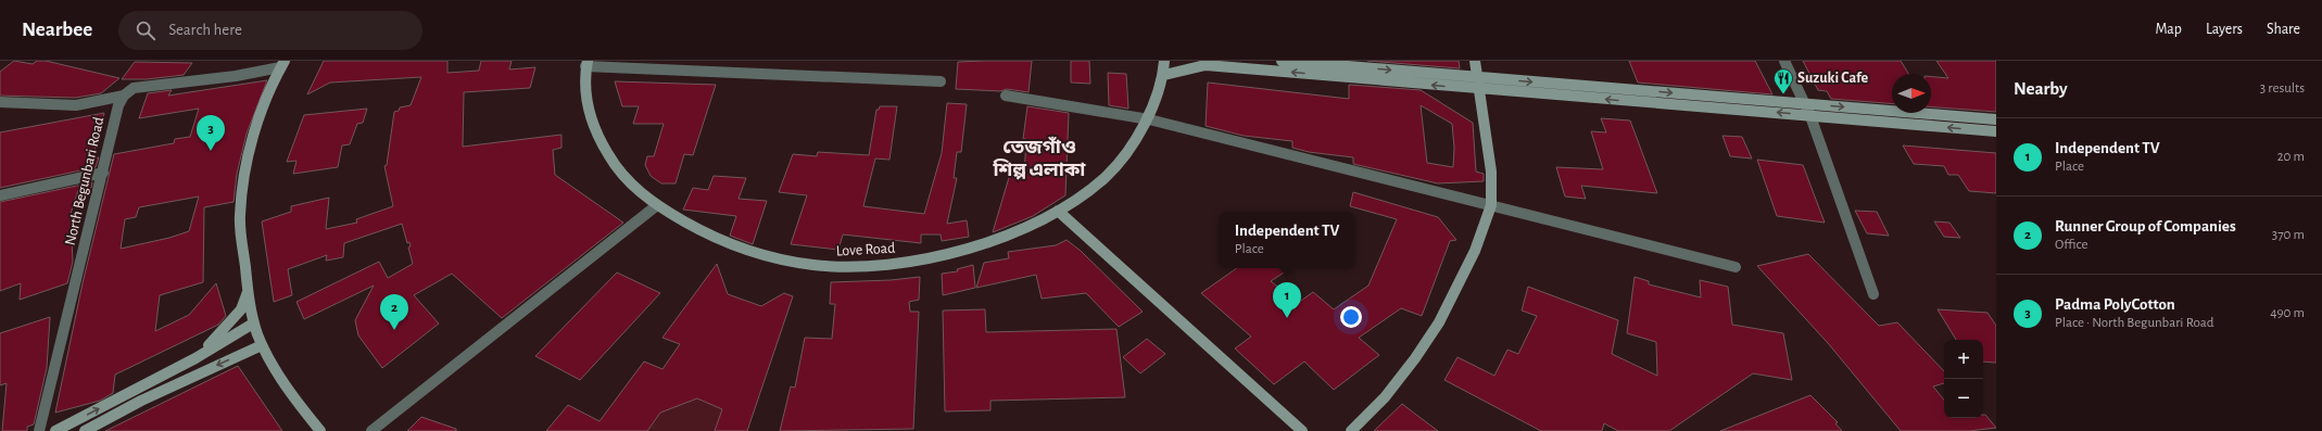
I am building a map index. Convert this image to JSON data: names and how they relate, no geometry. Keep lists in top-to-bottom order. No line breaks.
{"streets":{"main road":["Love Road"],"street":["North Begunbari Road"]},"districts":["তেজগাঁও শিল্প এলাকা"],"places":{"restaurant":["Suzuki Cafe"]},"north":"right","page":{"header":"Nearbee","search":"Search here","nav":["Map","Layers","Share"],"heading":["Nearby","3 results"],"pins":["3","1","2"],"list":[{"mark":"1","name":"Independent TV","note":"Place","value":"20 m"},{"mark":"2","name":"Runner Group of Companies","note":"Office","value":"370 m"},{"mark":"3","name":"Padma PolyCotton","note":"Place · North Begunbari Road","value":"490 m"}],"popup":["Independent TV","Place"],"map_buttons":["+","−"]}}
